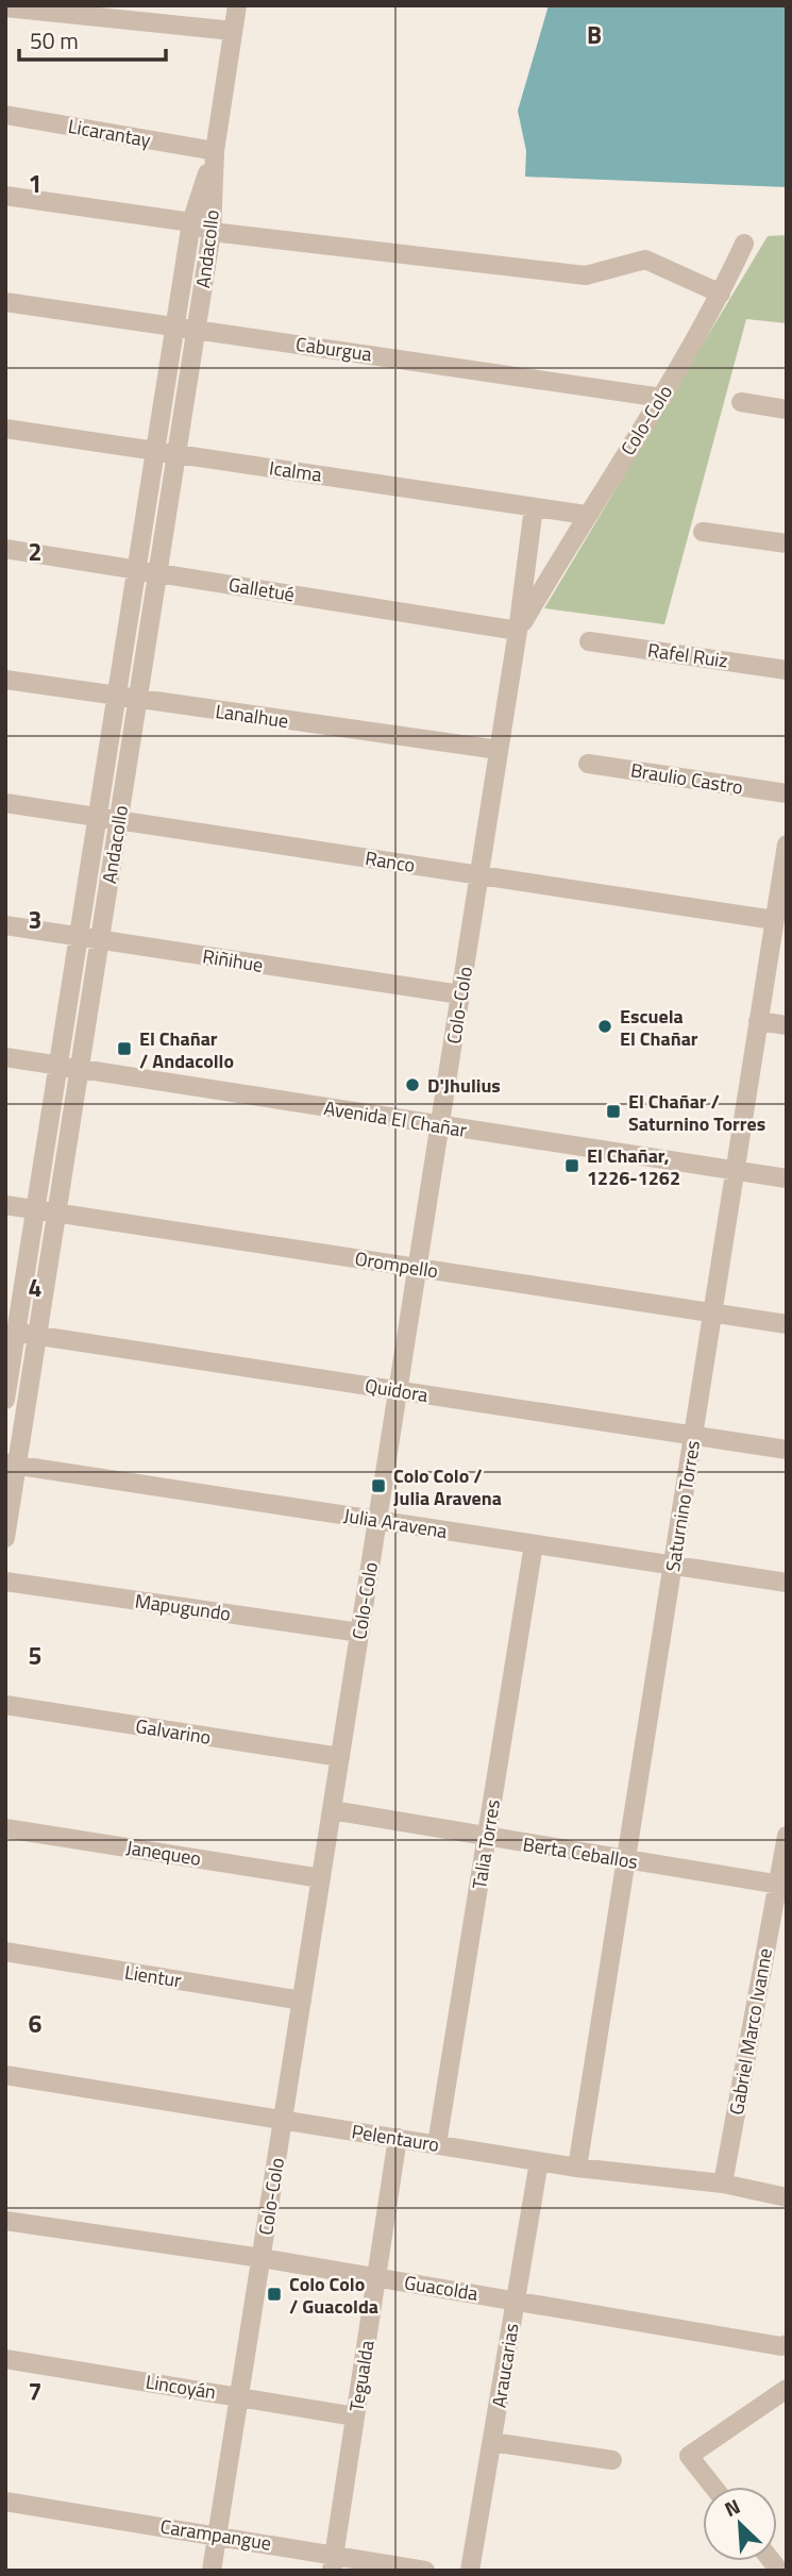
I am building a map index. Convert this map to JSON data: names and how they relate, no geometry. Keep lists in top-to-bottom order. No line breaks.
{"streets":{"street":["Licarantay","Andacollo","Caburgua","Colo-Colo","Icalma","Galletué","Rafel Ruiz","Lanalhue","Braulio Castro","Ranco","Riñihue","Avenida El Chañar","Orompello","Quidora","Saturnino Torres","Julia Aravena","Mapugundo","Galvarino","Talia Torres","Janequeo","Berta Ceballos","Lientur","Gabriel Marco Ivanne","Pelentauro","Guacolda","Araucarias","Tegualda","Lincoyán","Carampangue"]},"crossings":[["Licarantay","Andacollo"],["Andacollo","Caburgua"],["Andacollo","Icalma"],["Andacollo","Galletué"],["Andacollo","Lanalhue"],["Andacollo","Ranco"],["Andacollo","Riñihue"],["Andacollo","Avenida El Chañar"],["Andacollo","Orompello"],["Andacollo","Quidora"],["Andacollo","Julia Aravena"],["Caburgua","Colo-Colo"],["Colo-Colo","Icalma"],["Colo-Colo","Galletué"],["Colo-Colo","Lanalhue"],["Colo-Colo","Ranco"],["Colo-Colo","Riñihue"],["Colo-Colo","Avenida El Chañar"],["Colo-Colo","Orompello"],["Colo-Colo","Quidora"],["Colo-Colo","Julia Aravena"],["Colo-Colo","Mapugundo"],["Colo-Colo","Galvarino"],["Colo-Colo","Janequeo"],["Colo-Colo","Berta Ceballos"],["Colo-Colo","Lientur"],["Colo-Colo","Pelentauro"],["Colo-Colo","Guacolda"],["Colo-Colo","Lincoyán"],["Colo-Colo","Carampangue"],["Ranco","Saturnino Torres"],["Avenida El Chañar","Saturnino Torres"],["Orompello","Saturnino Torres"],["Quidora","Saturnino Torres"],["Saturnino Torres","Julia Aravena"],["Saturnino Torres","Berta Ceballos"],["Saturnino Torres","Pelentauro"],["Julia Aravena","Talia Torres"],["Talia Torres","Berta Ceballos"],["Talia Torres","Pelentauro"],["Berta Ceballos","Gabriel Marco Ivanne"],["Gabriel Marco Ivanne","Pelentauro"],["Pelentauro","Araucarias"],["Pelentauro","Tegualda"],["Guacolda","Araucarias"],["Guacolda","Tegualda"],["Tegualda","Lincoyán"],["Tegualda","Carampangue"]],"places":{"other":["Escuela El Chañar","D'Jhulius"],"transit":["El Chañar / Andacollo","El Chañar / Saturnino Torres","El Chañar, 1226-1262","Colo Colo / Julia Aravena","Colo Colo / Guacolda"]},"scale_bar":"50 m","north":"top left","grid":{"columns":["B"],"rows":["1","2","3","4","5","6","7"]}}
